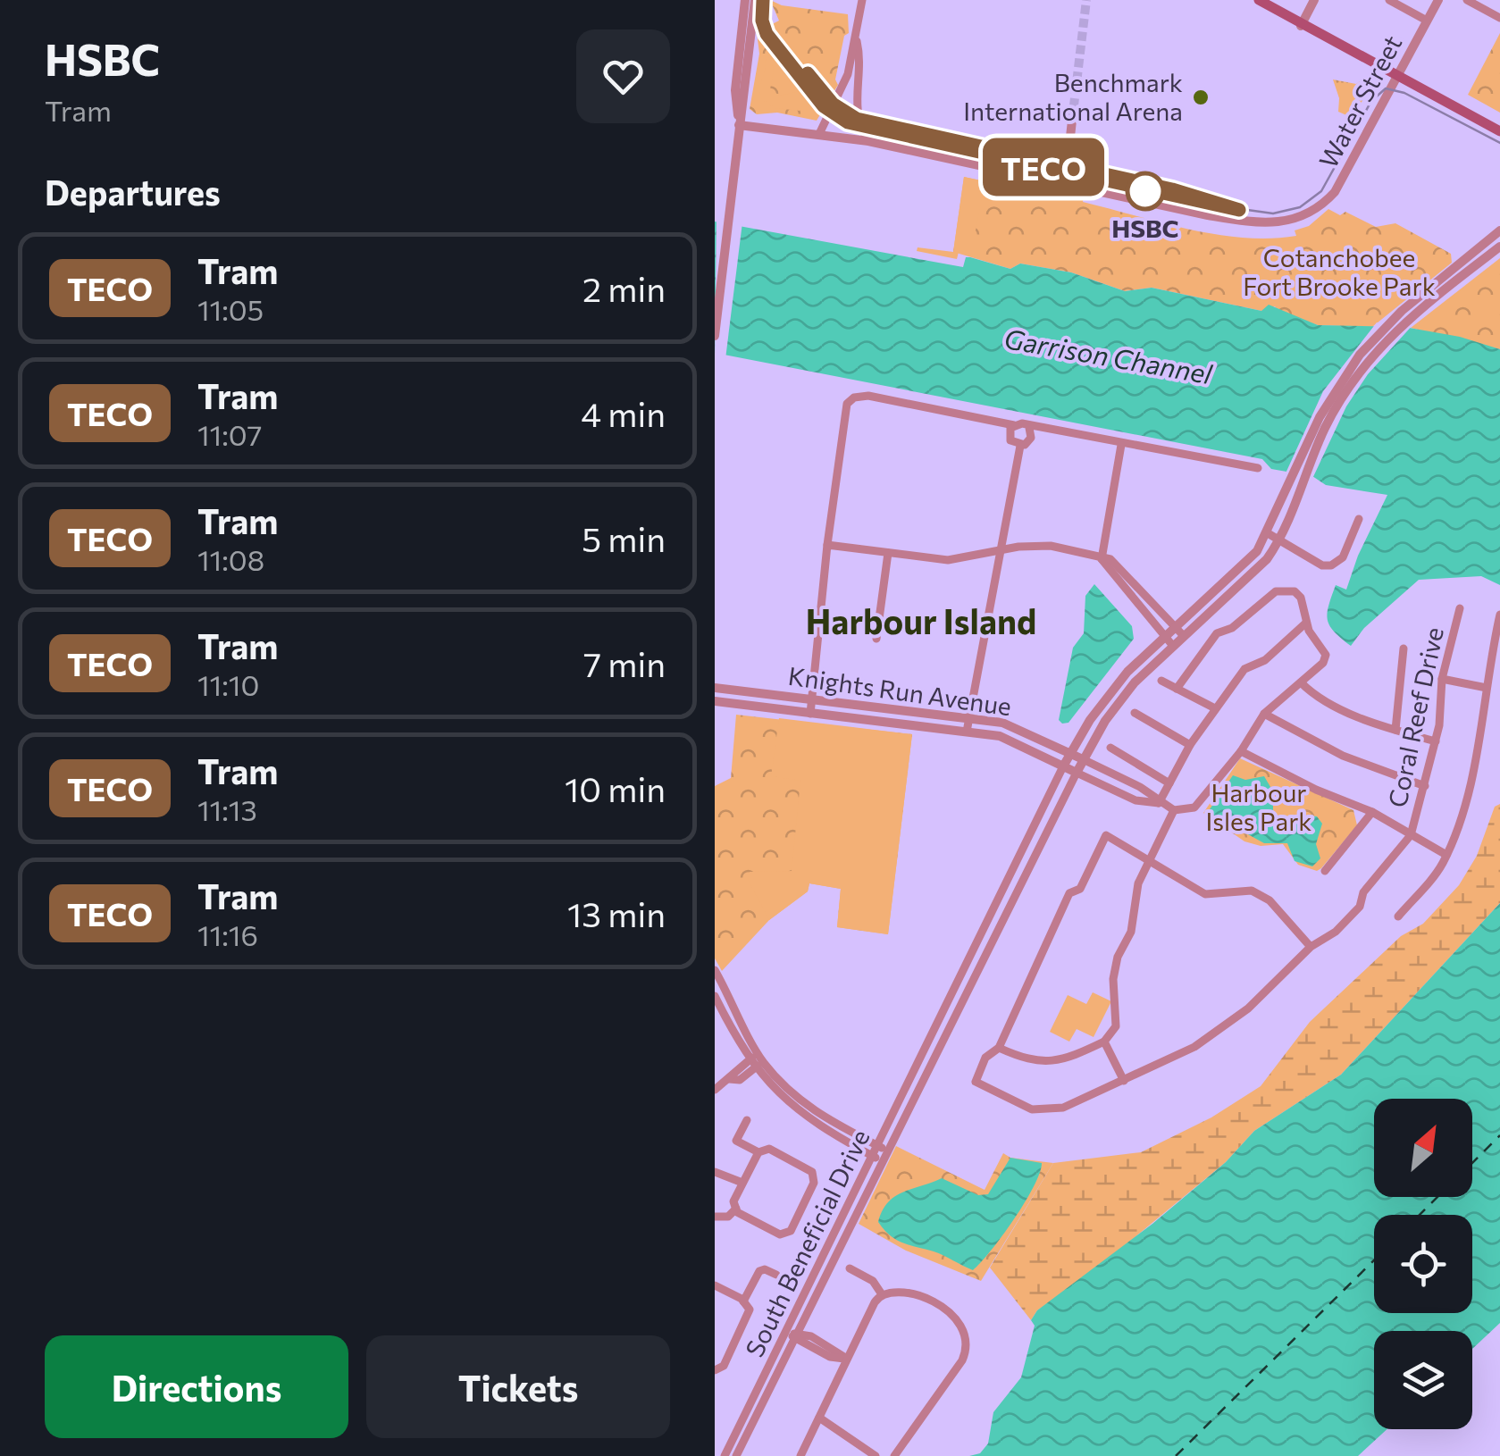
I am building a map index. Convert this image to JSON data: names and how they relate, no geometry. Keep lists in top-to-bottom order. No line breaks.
{"streets":{"street":["Water Street","Knights Run Avenue","Coral Reef Drive","South Beneficial Drive"]},"crossings":[["Knights Run Avenue","South Beneficial Drive"]],"districts":["Harbour Island"],"water":["Garrison Channel"],"parks":["Cotanchobee Fort Brooke Park","Harbour Isles Park"],"places":["Benchmark International Arena","HSBC"],"lines":["tram line TECO"],"north":"top right","page":{"heading":[["HSBC","Tram"],"Departures"],"on_map":"TECO","list":[{"mark":"TECO","name":"Tram","note":"11:05","value":"2 min"},{"mark":"TECO","name":"Tram","note":"11:07","value":"4 min"},{"mark":"TECO","name":"Tram","note":"11:08","value":"5 min"},{"mark":"TECO","name":"Tram","note":"11:10","value":"7 min"},{"mark":"TECO","name":"Tram","note":"11:13","value":"10 min"},{"mark":"TECO","name":"Tram","note":"11:16","value":"13 min"}],"buttons":["Directions","Tickets"]}}
